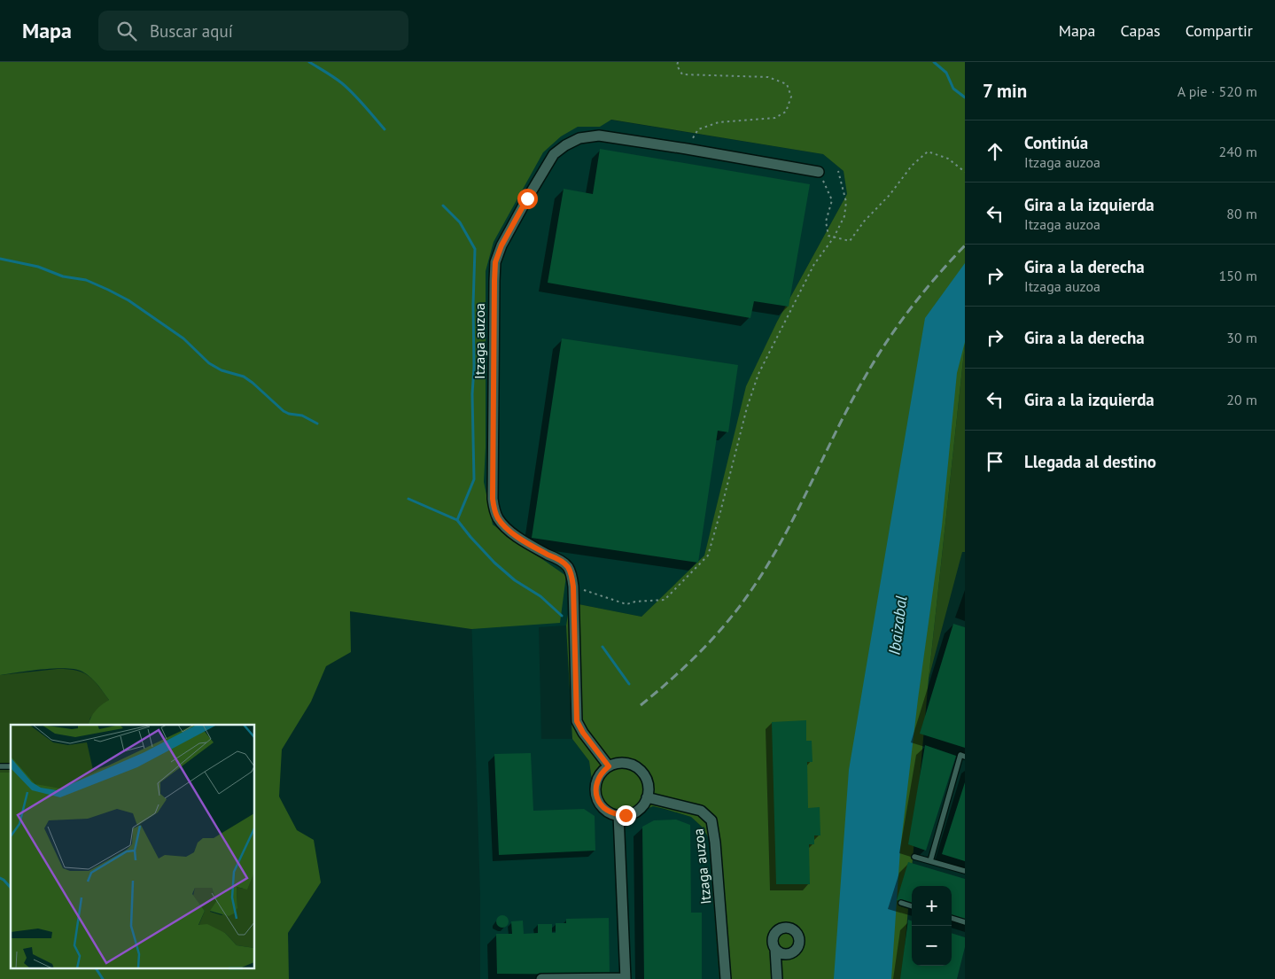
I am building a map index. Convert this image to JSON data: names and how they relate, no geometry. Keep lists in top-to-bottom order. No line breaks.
{"streets":{"street":["Itzaga auzoa"]},"water":["Ibaizabal"],"page":{"header":"Mapa","search":"Buscar aquí","nav":["Mapa","Capas","Compartir"],"heading":["7 min","A pie · 520 m"],"list":[["Continúa","Itzaga auzoa","240 m"],["Gira a la izquierda","Itzaga auzoa","80 m"],["Gira a la derecha","Itzaga auzoa","150 m"],["Gira a la derecha","30 m"],["Gira a la izquierda","20 m"],"Llegada al destino"],"map_buttons":["+","−"]}}
